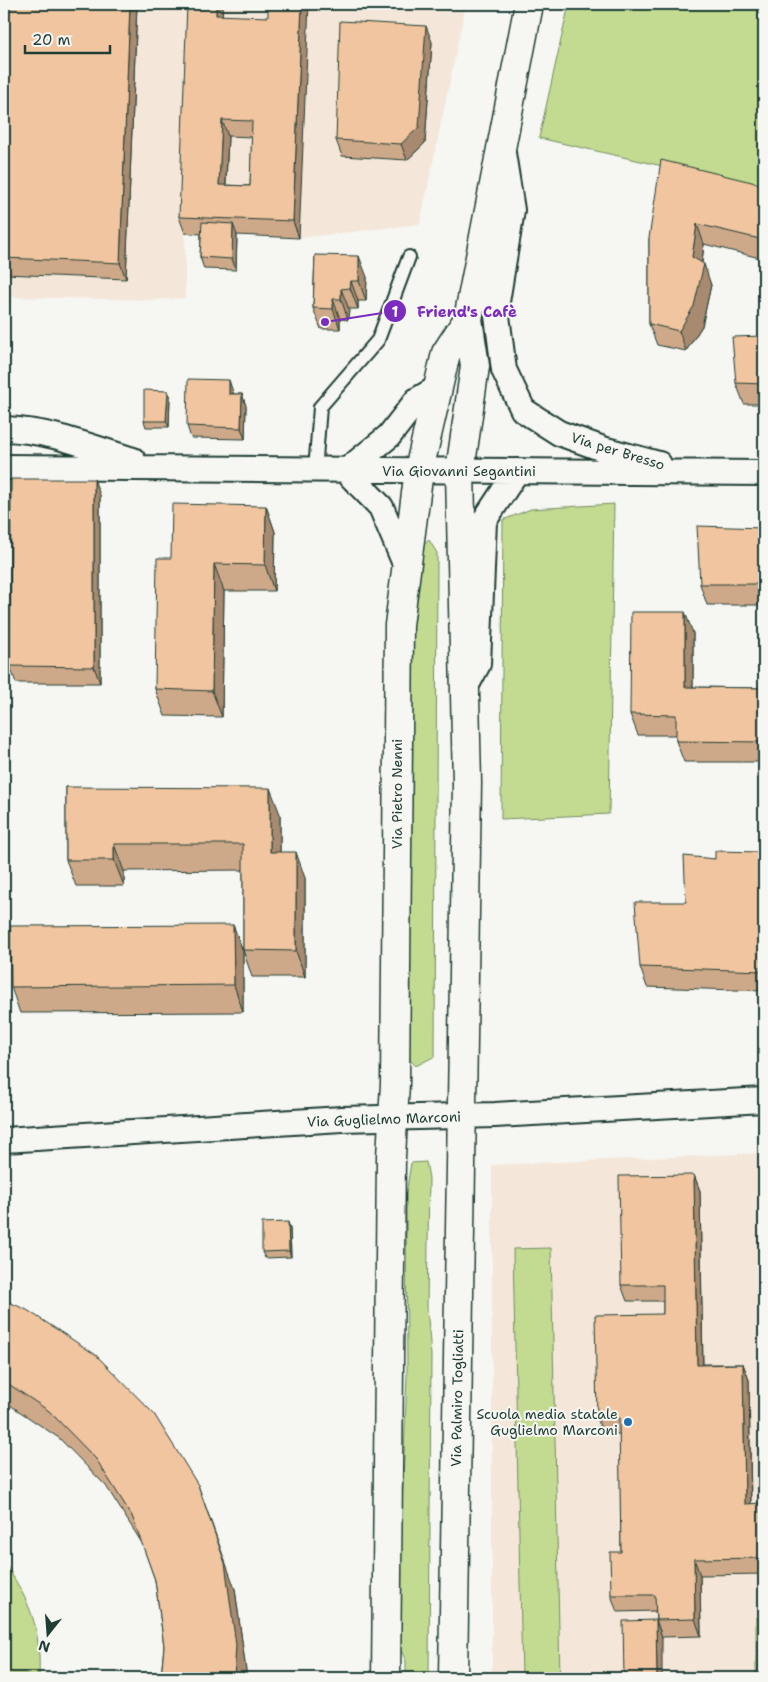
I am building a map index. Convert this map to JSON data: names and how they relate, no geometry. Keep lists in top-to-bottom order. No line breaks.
{"streets":{"street":["Via per Bresso","Via Giovanni Segantini","Via Pietro Nenni","Via Guglielmo Marconi","Via Palmiro Togliatti"]},"crossings":[["Via per Bresso","Via Giovanni Segantini"],["Via per Bresso","Via Pietro Nenni"],["Via Giovanni Segantini","Via Pietro Nenni"],["Via Pietro Nenni","Via Guglielmo Marconi"],["Via Guglielmo Marconi","Via Palmiro Togliatti"]],"places":["Friend's Cafè","Scuola media statale Guglielmo Marconi"],"scale_bar":"20 m","north":"bottom"}
